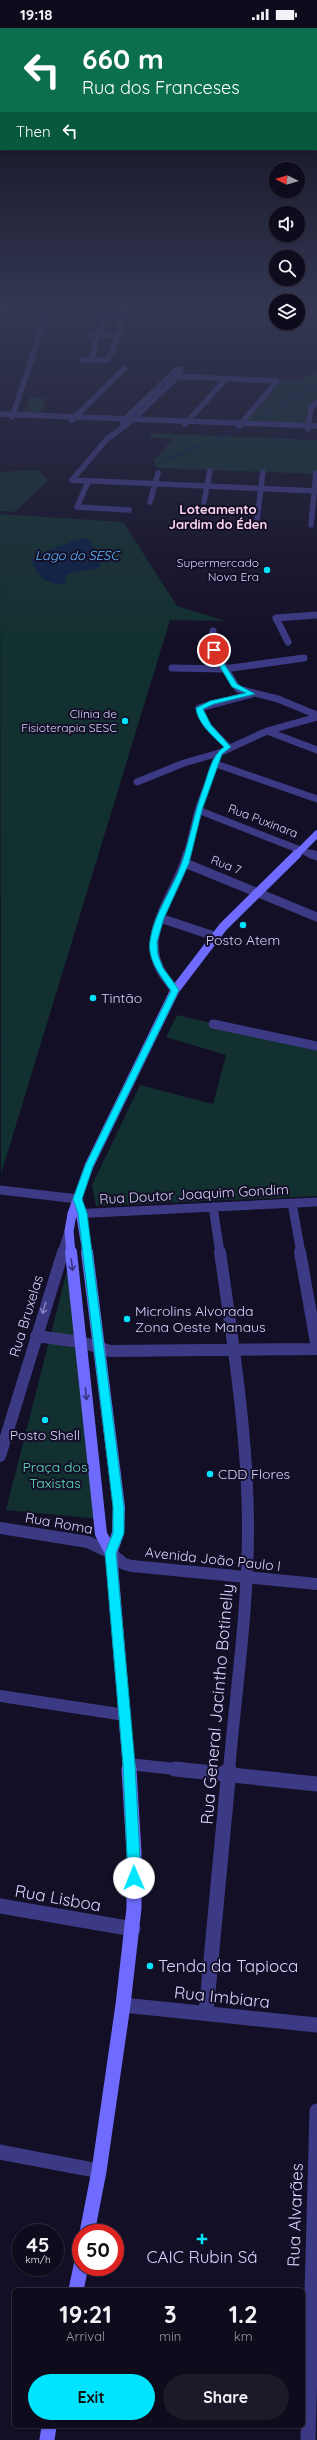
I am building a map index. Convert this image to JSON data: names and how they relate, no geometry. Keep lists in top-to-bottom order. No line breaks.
{"streets":{"street":["Rua Puxinara","Rua 7","Rua Doutor Joaquim Gondim","Rua Bruxelas","Rua Roma","Avenida João Paulo I","Rua General Jacintho Botinelly","Rua Lisboa","Rua Imbiara","Rua Alvarães"]},"crossings":[["Rua Doutor Joaquim Gondim","Rua General Jacintho Botinelly"],["Rua Roma","Avenida João Paulo I"],["Avenida João Paulo I","Rua General Jacintho Botinelly"],["Rua General Jacintho Botinelly","Rua Imbiara"]],"one_way":["Rua Bruxelas"],"districts":["Loteamento Jardim do Éden"],"water":["Lago do SESC"],"parks":["Praça dos Taxistas"],"places":{"other":["Supermercado Nova Era","Clínia de Fisioterapia SESC","Posto Atem","Tintão","Microlins Alvorada Zona Oeste Manaus","Posto Shell","CDD Flores","Tenda da Tapioca"],"health":["CAIC Rubin Sá"]},"north":"left","page":{"status":"19:18","turn":["660 m","Rua dos Franceses"],"then":"Then","speed":"45 km/h","limit":"50","eta":["19:21","Arrival","3","min","1.2","km"],"buttons":["Exit","Share"]}}
